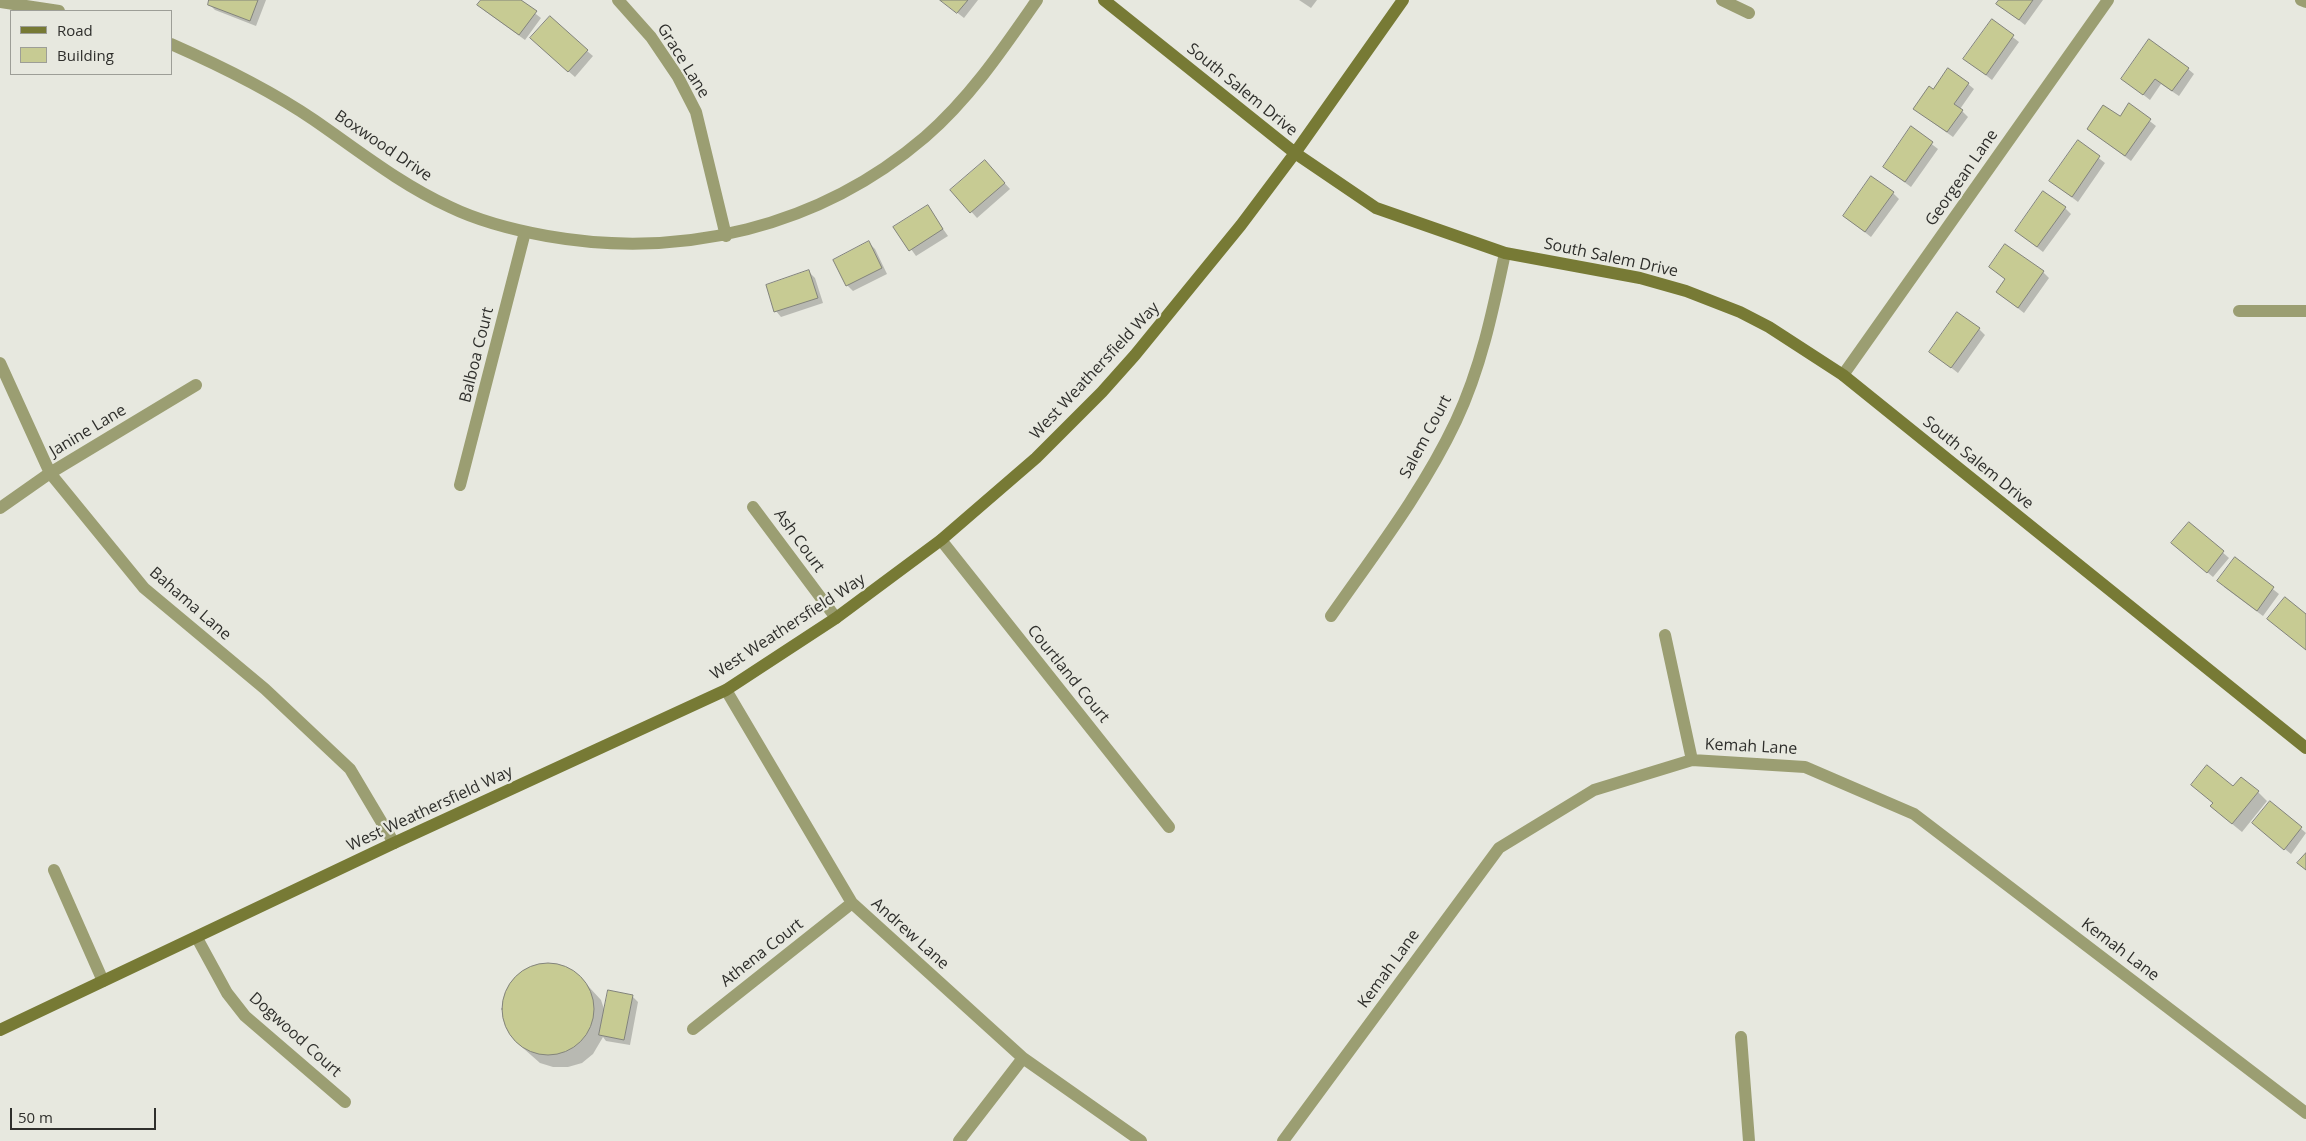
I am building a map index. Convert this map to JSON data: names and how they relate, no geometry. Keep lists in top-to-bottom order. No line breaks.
{"streets":{"street":["Grace Lane","South Salem Drive","Boxwood Drive","Georgean Lane","Balboa Court","West Weathersfield Way","Janine Lane","Salem Court","Ash Court","Bahama Lane","Courtland Court","Kemah Lane","Andrew Lane","Athena Court","Dogwood Court"]},"crossings":[["Grace Lane","Boxwood Drive"],["South Salem Drive","Georgean Lane"],["South Salem Drive","West Weathersfield Way"],["South Salem Drive","Salem Court"],["Boxwood Drive","Balboa Court"],["West Weathersfield Way","Ash Court"],["West Weathersfield Way","Bahama Lane"],["West Weathersfield Way","Courtland Court"],["West Weathersfield Way","Andrew Lane"],["West Weathersfield Way","Dogwood Court"],["Janine Lane","Bahama Lane"],["Andrew Lane","Athena Court"]],"legend":["Road","Building"],"scale_bar":"50 m"}
